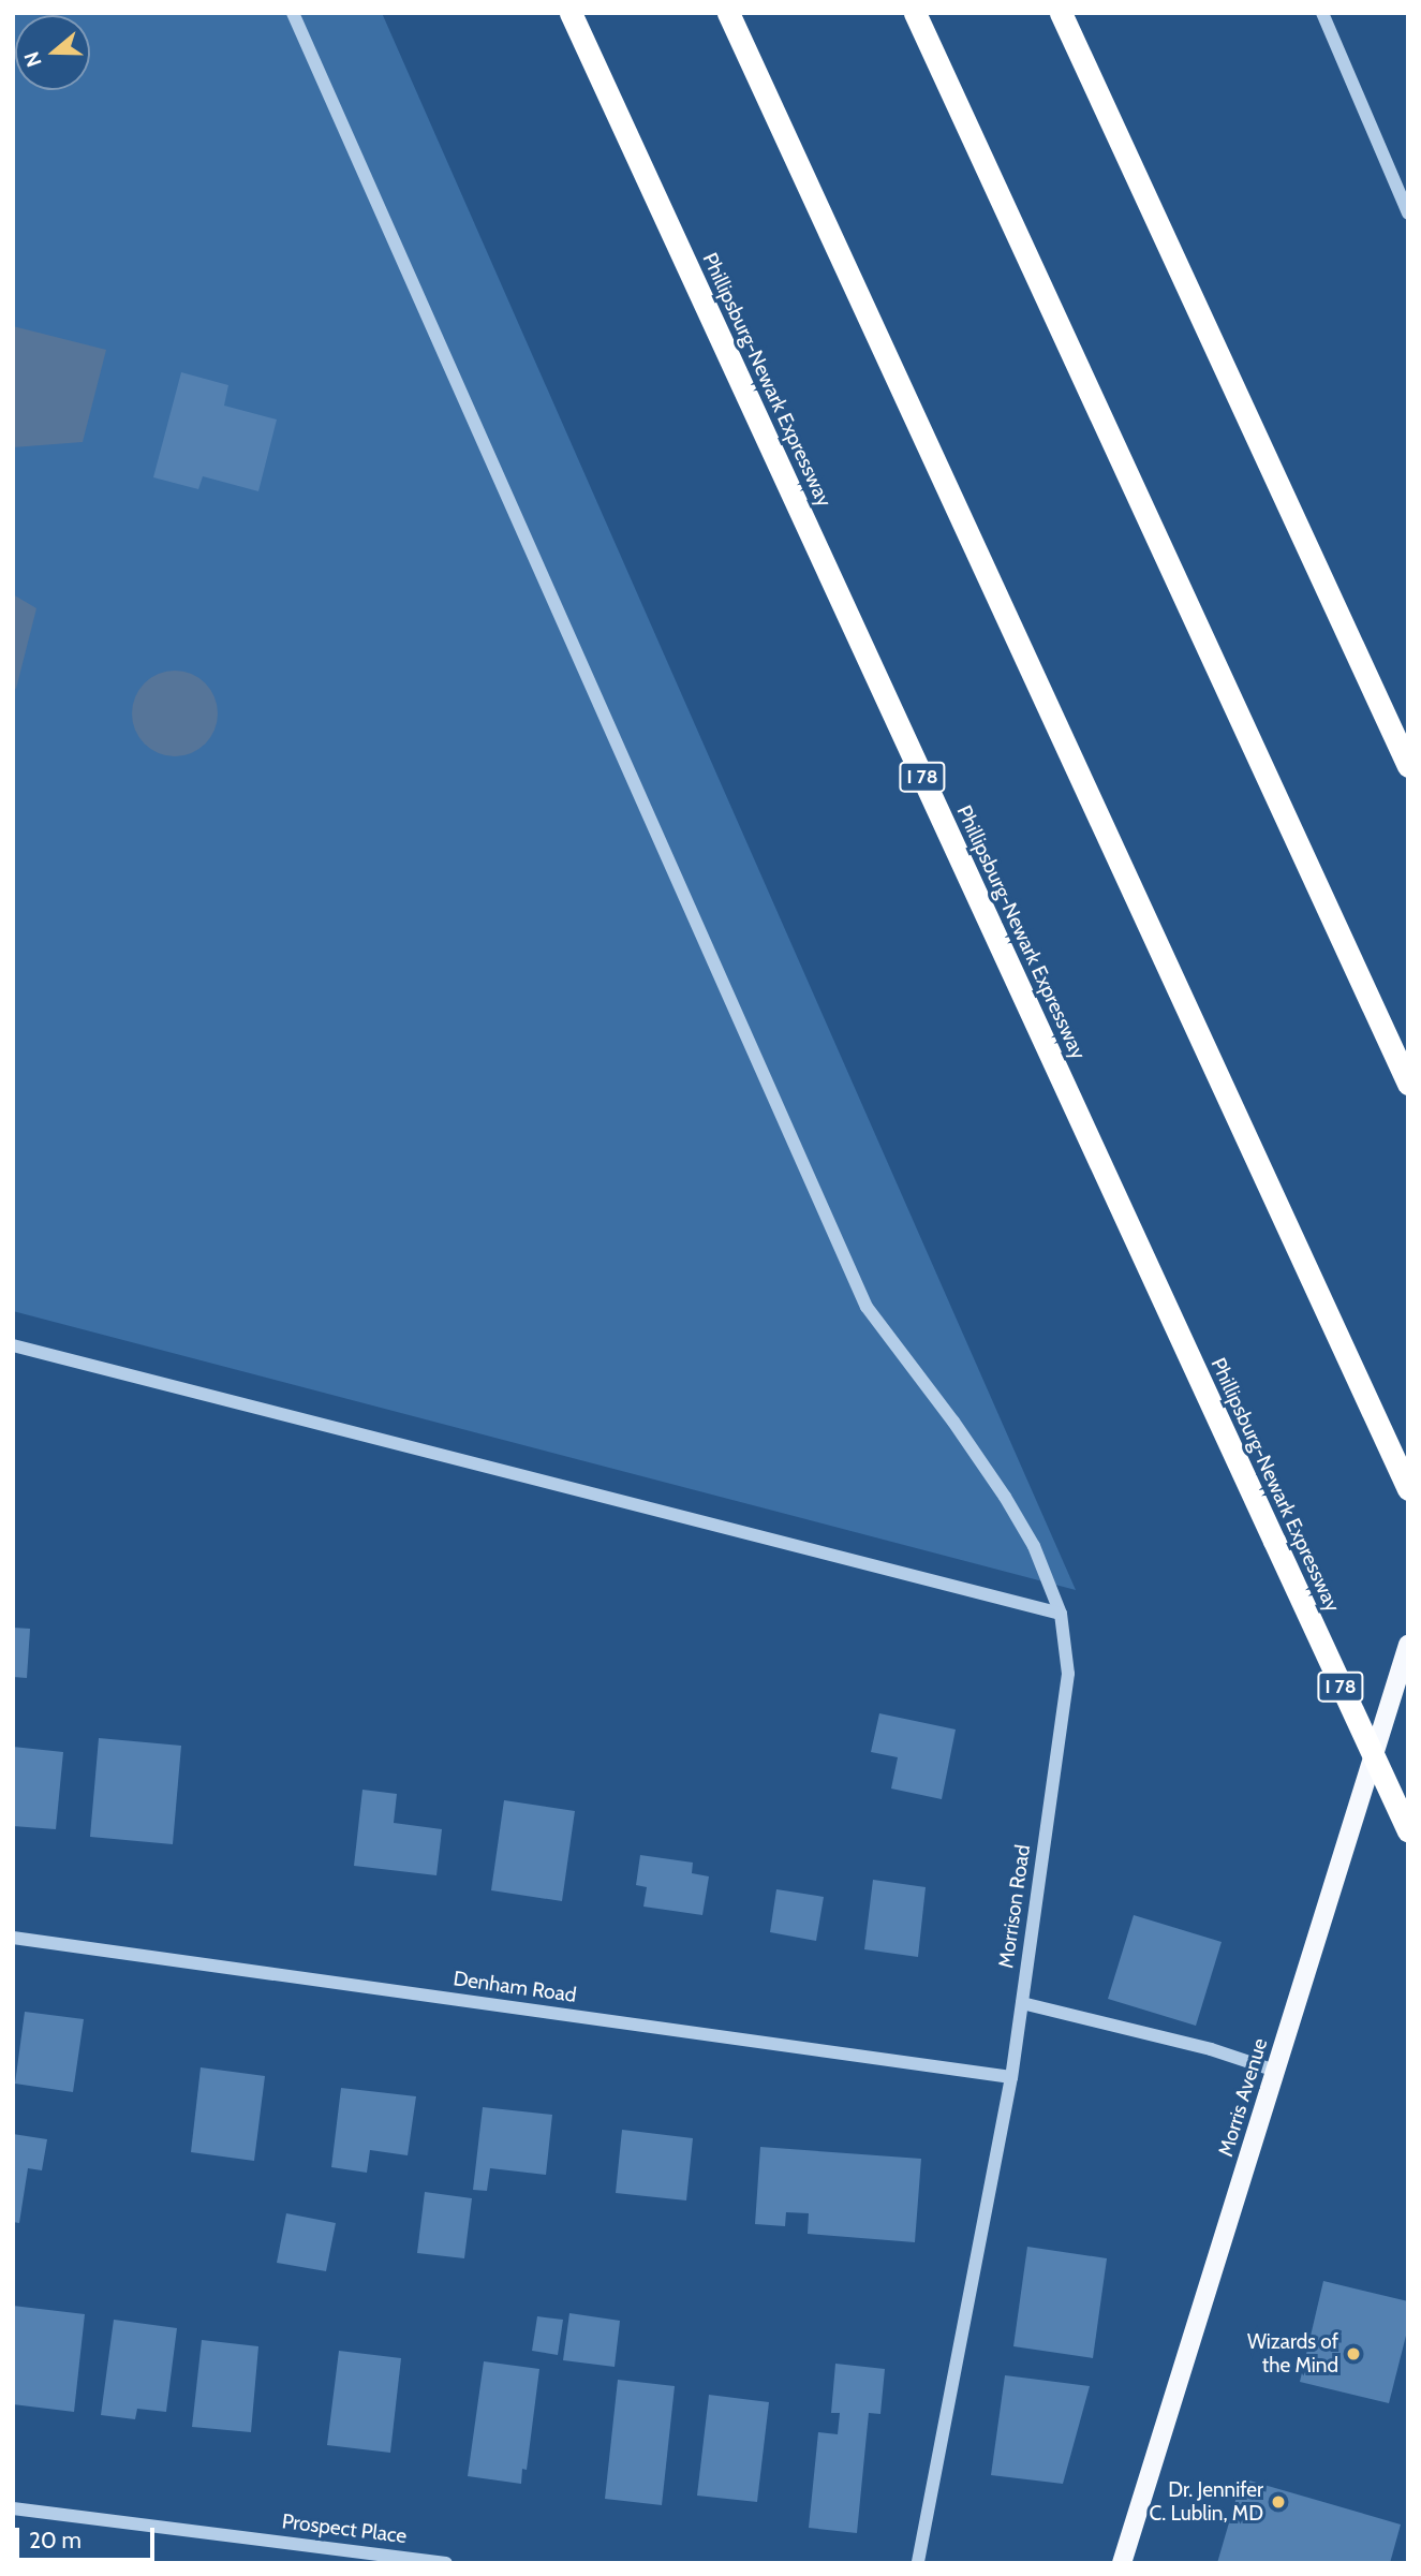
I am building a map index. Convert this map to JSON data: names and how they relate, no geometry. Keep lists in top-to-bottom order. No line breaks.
{"streets":{"highway":["Phillipsburg-Newark Expressway","I 78"],"main road":["Morris Avenue"],"street":["Morrison Road","Denham Road","Prospect Place"]},"crossings":[["Morrison Road","Denham Road"]],"places":["Wizards of the Mind","Dr. Jennifer C. Lublin, MD"],"scale_bar":"20 m","north":"left"}
